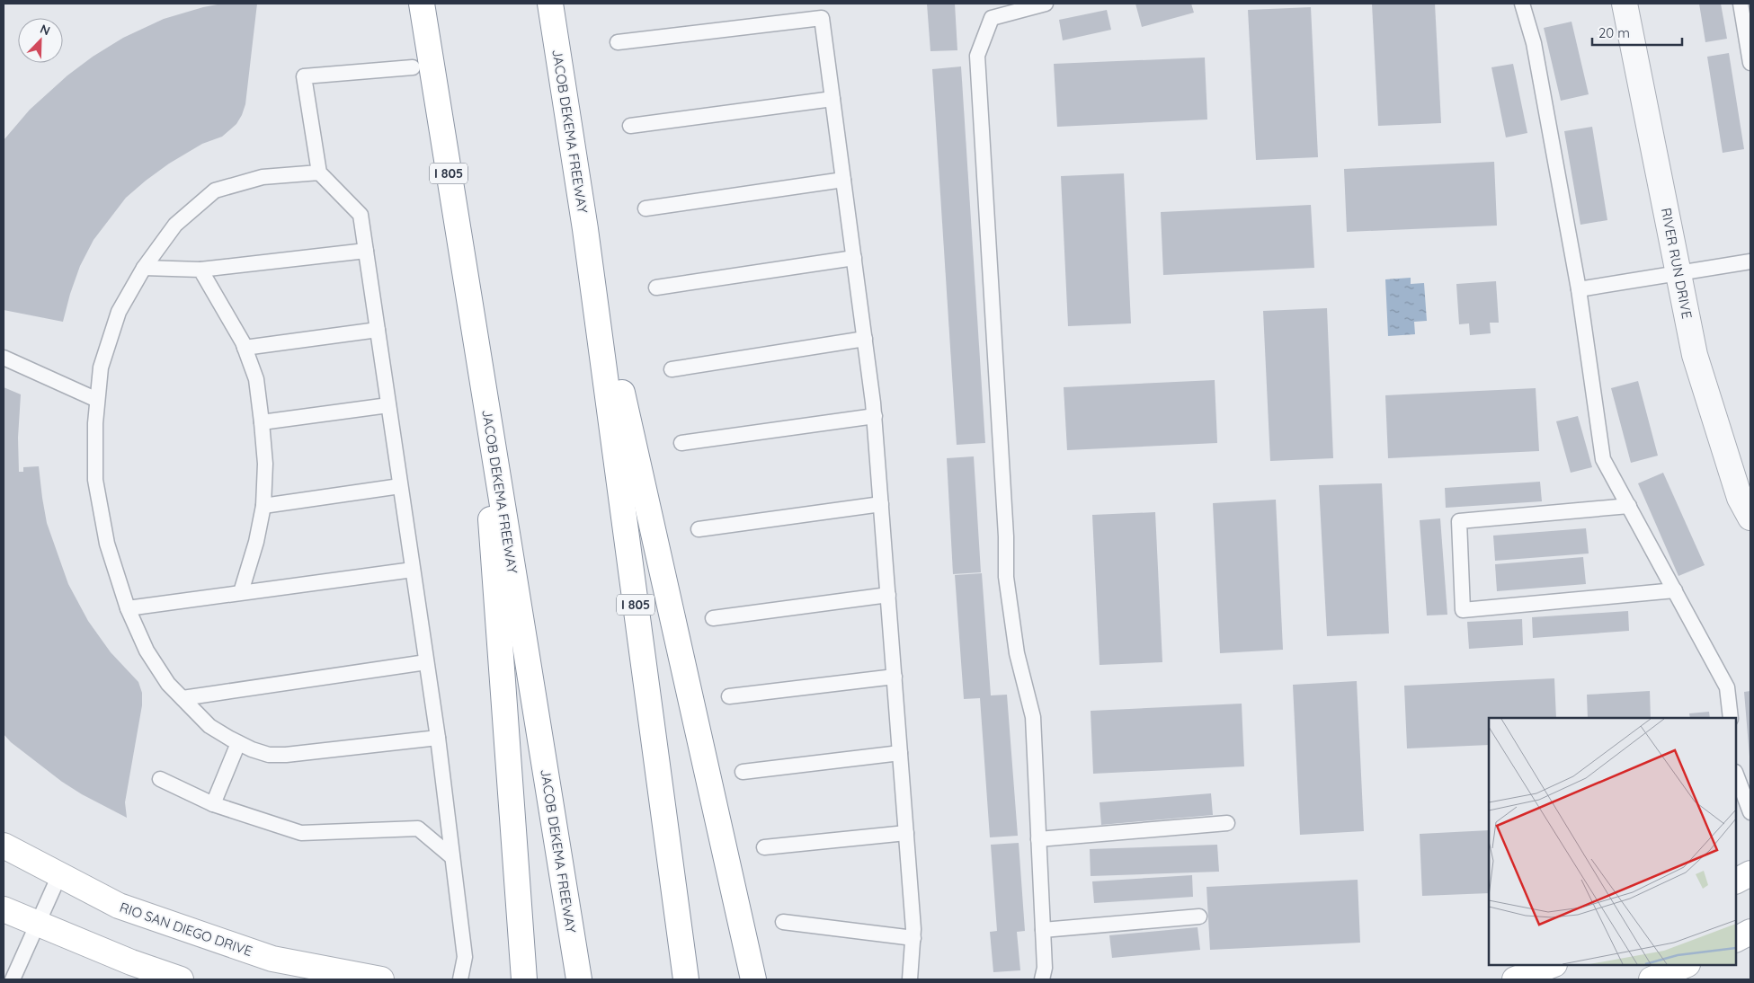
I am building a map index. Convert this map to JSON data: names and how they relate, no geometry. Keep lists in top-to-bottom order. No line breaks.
{"streets":{"main road":["JACOB DEKEMA FREEWAY","I 805","RIO SAN DIEGO DRIVE"],"street":["RIVER RUN DRIVE"]},"scale_bar":"20 m","north":"top right"}
